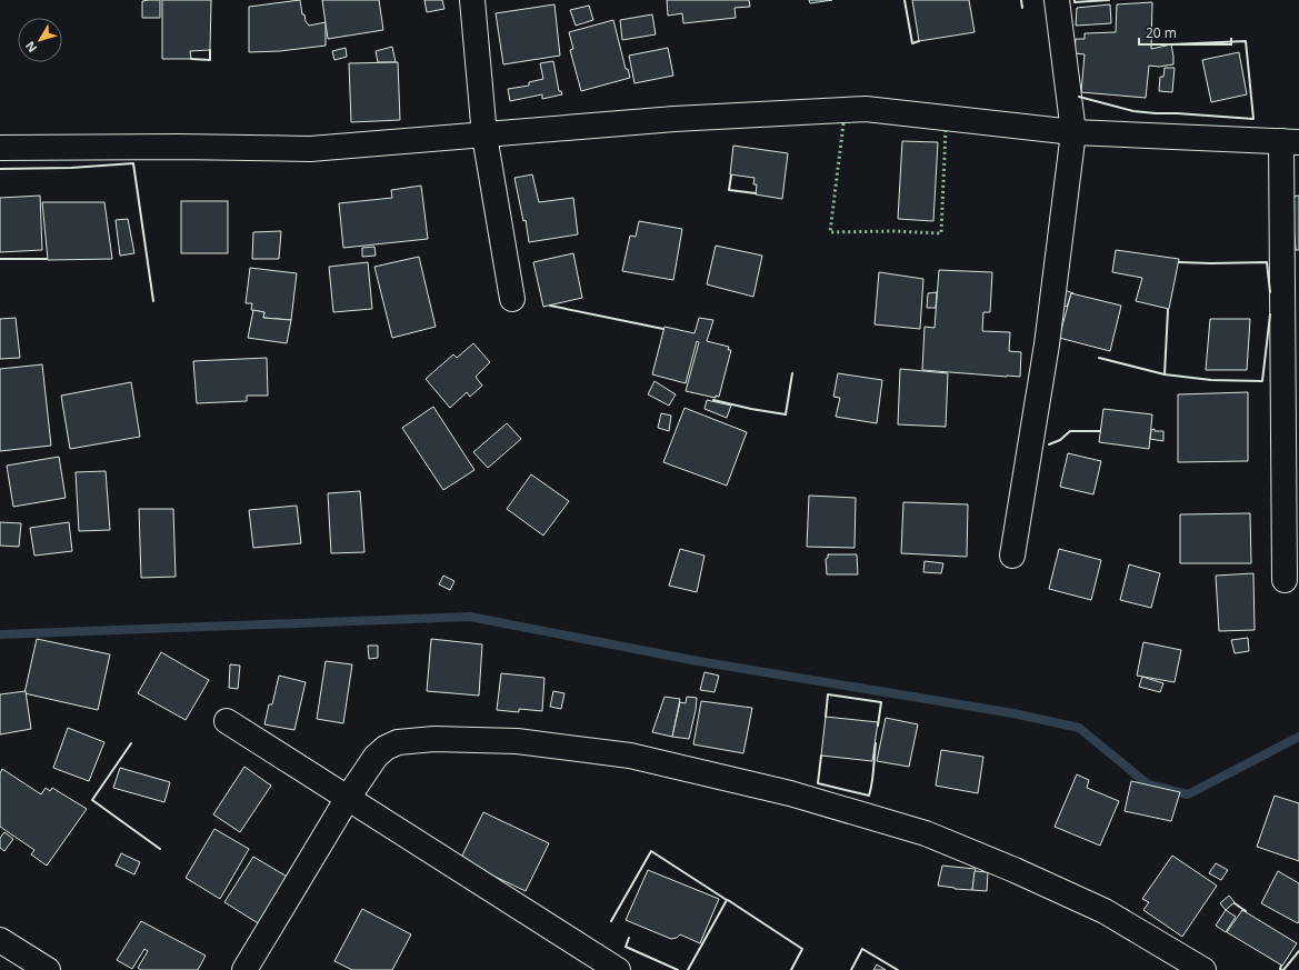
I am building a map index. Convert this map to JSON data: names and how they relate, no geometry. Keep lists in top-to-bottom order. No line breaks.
{"scale_bar":"20 m","north":"bottom left"}
